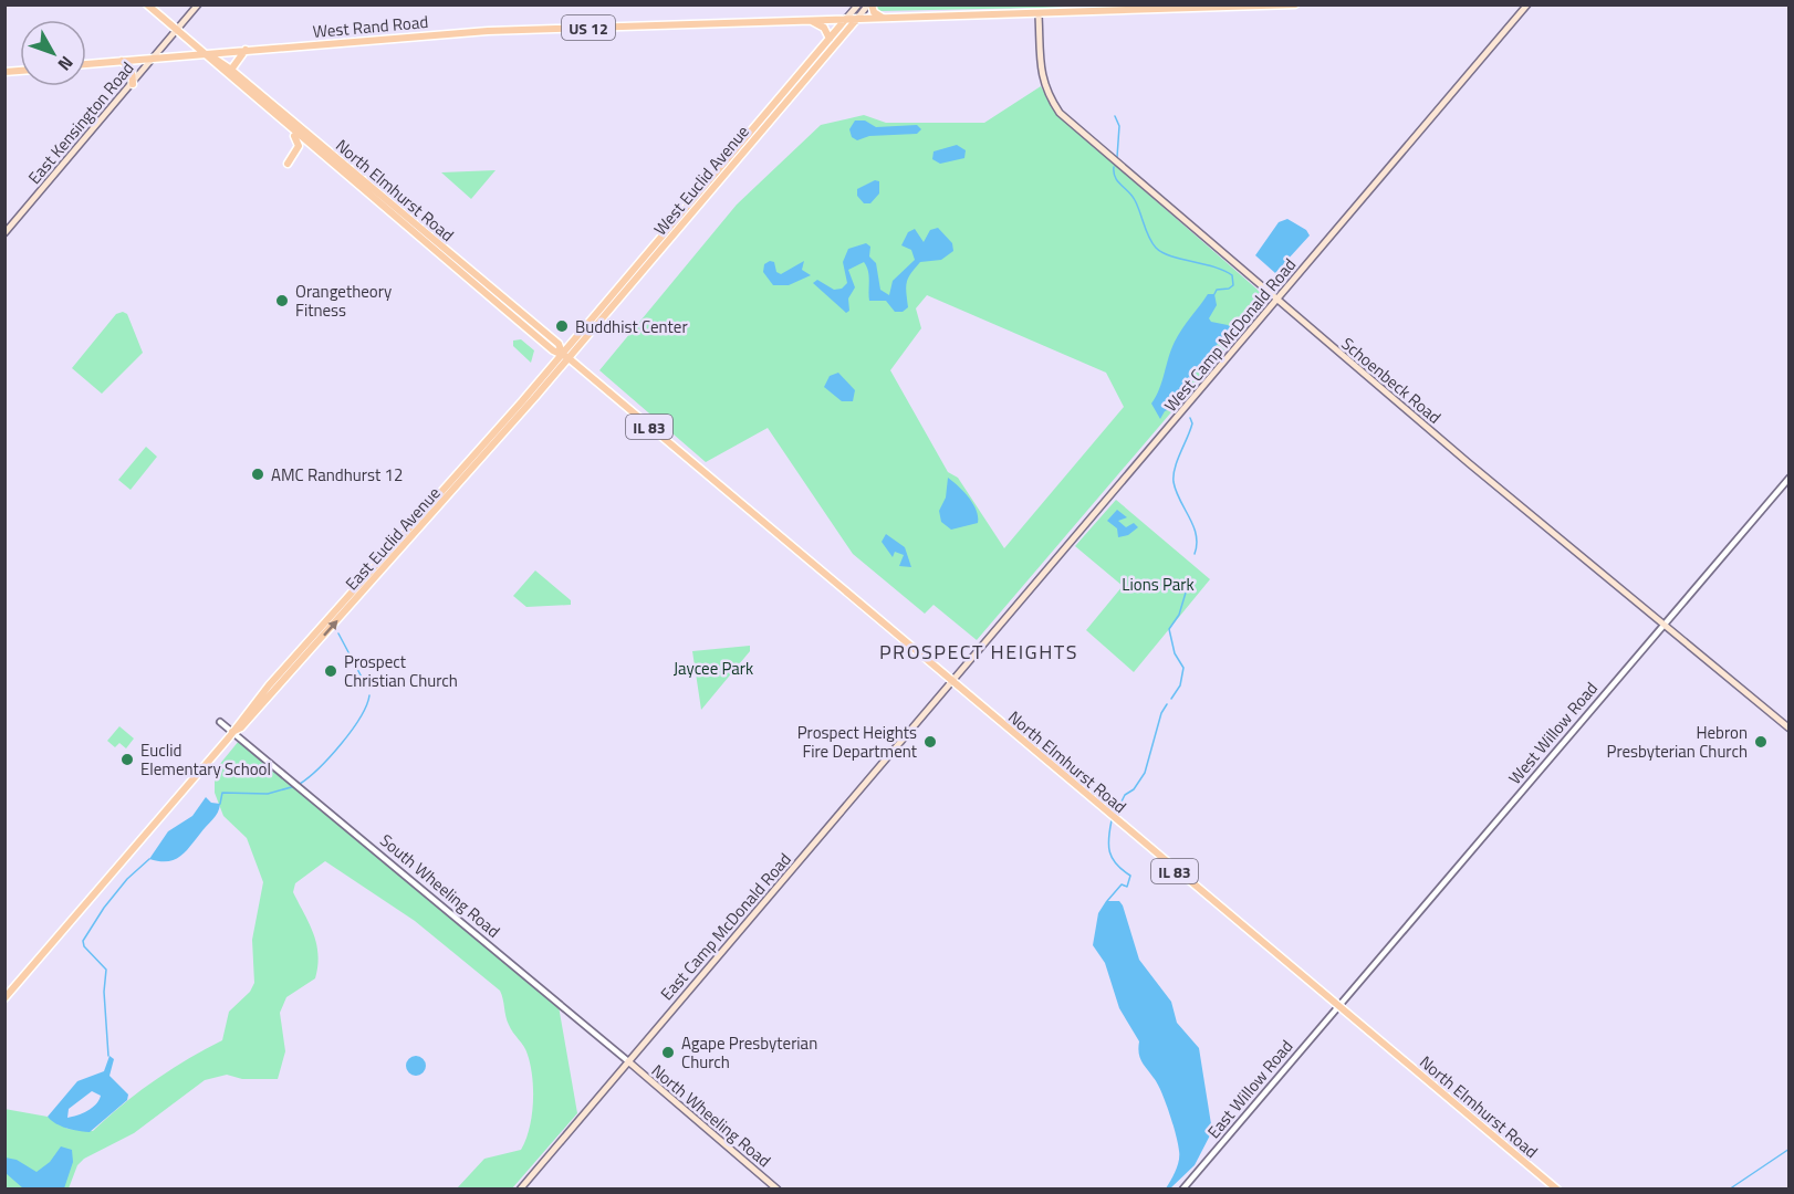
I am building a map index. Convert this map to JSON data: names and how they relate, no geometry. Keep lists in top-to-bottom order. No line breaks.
{"streets":{"main road":["West Rand Road","US 12","East Kensington Road","West Euclid Avenue","North Elmhurst Road","West Camp McDonald Road","Schoenbeck Road","IL 83","East Euclid Avenue","East Camp McDonald Road","North Wheeling Road"],"street":["West Willow Road","South Wheeling Road","East Willow Road"]},"crossings":[["West Rand Road","US 12"],["West Rand Road","West Euclid Avenue"],["West Rand Road","North Elmhurst Road"],["US 12","East Kensington Road"],["US 12","West Euclid Avenue"],["US 12","North Elmhurst Road"],["US 12","Schoenbeck Road"],["East Kensington Road","North Elmhurst Road"],["East Kensington Road","IL 83"],["West Euclid Avenue","North Elmhurst Road"],["West Euclid Avenue","East Euclid Avenue"],["North Elmhurst Road","West Camp McDonald Road"],["North Elmhurst Road","IL 83"],["North Elmhurst Road","East Euclid Avenue"],["North Elmhurst Road","West Willow Road"],["North Elmhurst Road","East Camp McDonald Road"],["North Elmhurst Road","East Willow Road"],["West Camp McDonald Road","Schoenbeck Road"],["West Camp McDonald Road","East Camp McDonald Road"],["Schoenbeck Road","West Willow Road"],["East Euclid Avenue","South Wheeling Road"],["West Willow Road","East Willow Road"],["South Wheeling Road","East Camp McDonald Road"],["South Wheeling Road","North Wheeling Road"],["East Camp McDonald Road","North Wheeling Road"]],"districts":["PROSPECT HEIGHTS"],"parks":["Lions Park","Jaycee Park"],"places":["Orangetheory Fitness","Buddhist Center","AMC Randhurst 12","Prospect Christian Church","Prospect Heights Fire Department","Hebron Presbyterian Church","Euclid Elementary School","Agape Presbyterian Church"],"north":"bottom right"}
